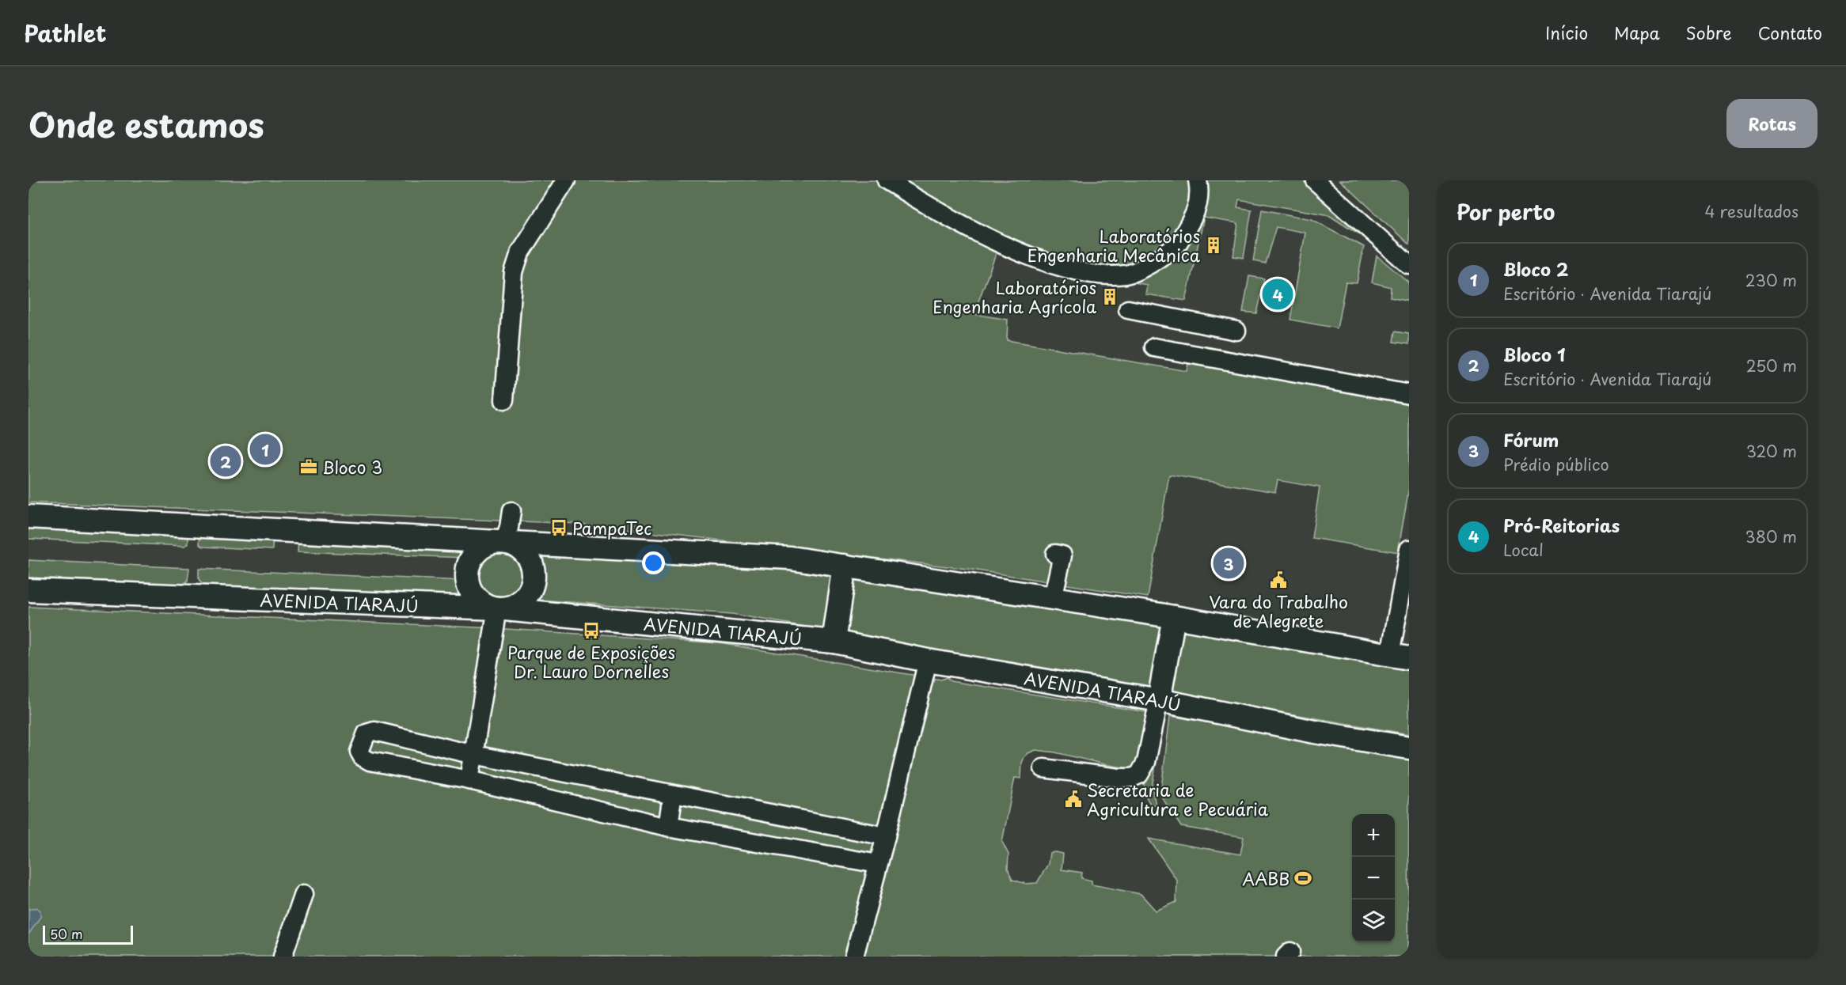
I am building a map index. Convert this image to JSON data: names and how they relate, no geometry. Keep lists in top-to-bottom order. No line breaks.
{"streets":{"main road":["AVENIDA TIARAJÚ"]},"places":{"building":["Laboratórios Engenharia Mecânica","Laboratórios Engenharia Agrícola"],"office":["Bloco 3"],"bus stop":["PampaTec","Parque de Exposições Dr. Lauro Dornelles"],"public building":["Vara do Trabalho de Alegrete","Secretaria de Agricultura e Pecuária"],"sports":["AABB"]},"scale_bar":"50 m","page":{"header":"Pathlet","nav":["Início","Mapa","Sobre","Contato"],"title":"Onde estamos","buttons":"Rotas","heading":["Por perto","4 resultados"],"list":[{"mark":"1","name":"Bloco 2","note":"Escritório · Avenida Tiarajú","value":"230 m"},{"mark":"2","name":"Bloco 1","note":"Escritório · Avenida Tiarajú","value":"250 m"},{"mark":"3","name":"Fórum","note":"Prédio público","value":"320 m"},{"mark":"4","name":"Pró-Reitorias","note":"Local","value":"380 m"}],"pins":["4","1","2","3"],"map_buttons":["+","−"],"scale":"50 m"}}
